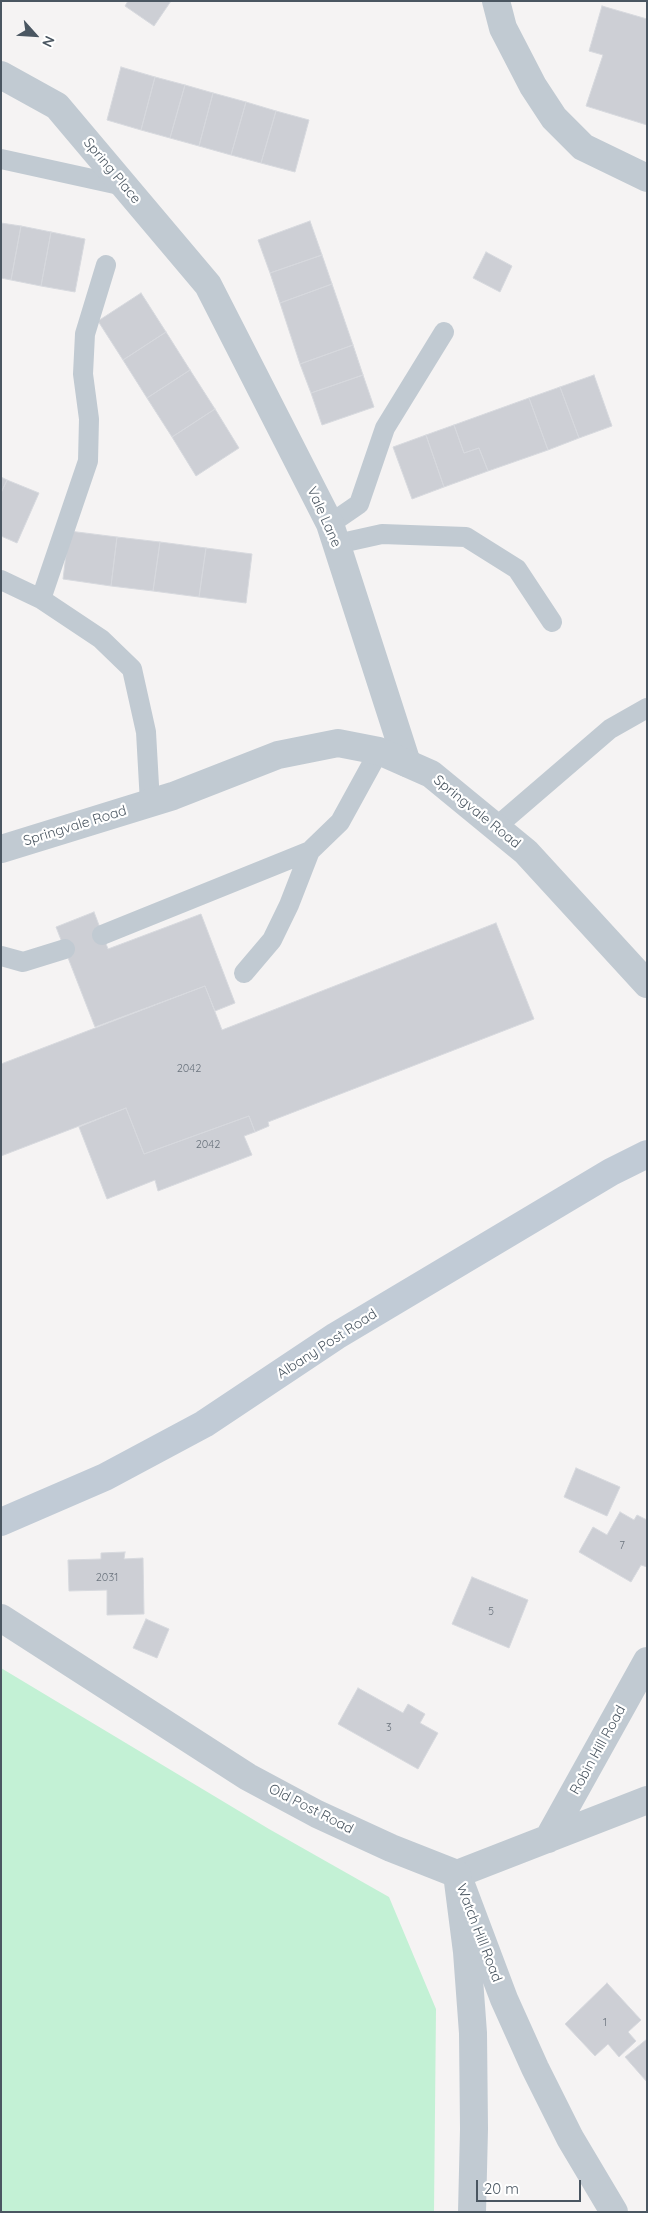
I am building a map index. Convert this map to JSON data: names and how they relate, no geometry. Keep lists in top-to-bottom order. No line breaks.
{"streets":{"main road":["Albany Post Road"],"street":["Spring Place","Vale Lane","Springvale Road","Robin Hill Road","Old Post Road","Watch Hill Road"]},"crossings":[["Spring Place","Vale Lane"],["Vale Lane","Springvale Road"],["Old Post Road","Watch Hill Road"]],"house_numbers":["2042","2042","7","2031","5","3","1"],"scale_bar":"20 m","north":"bottom right"}
